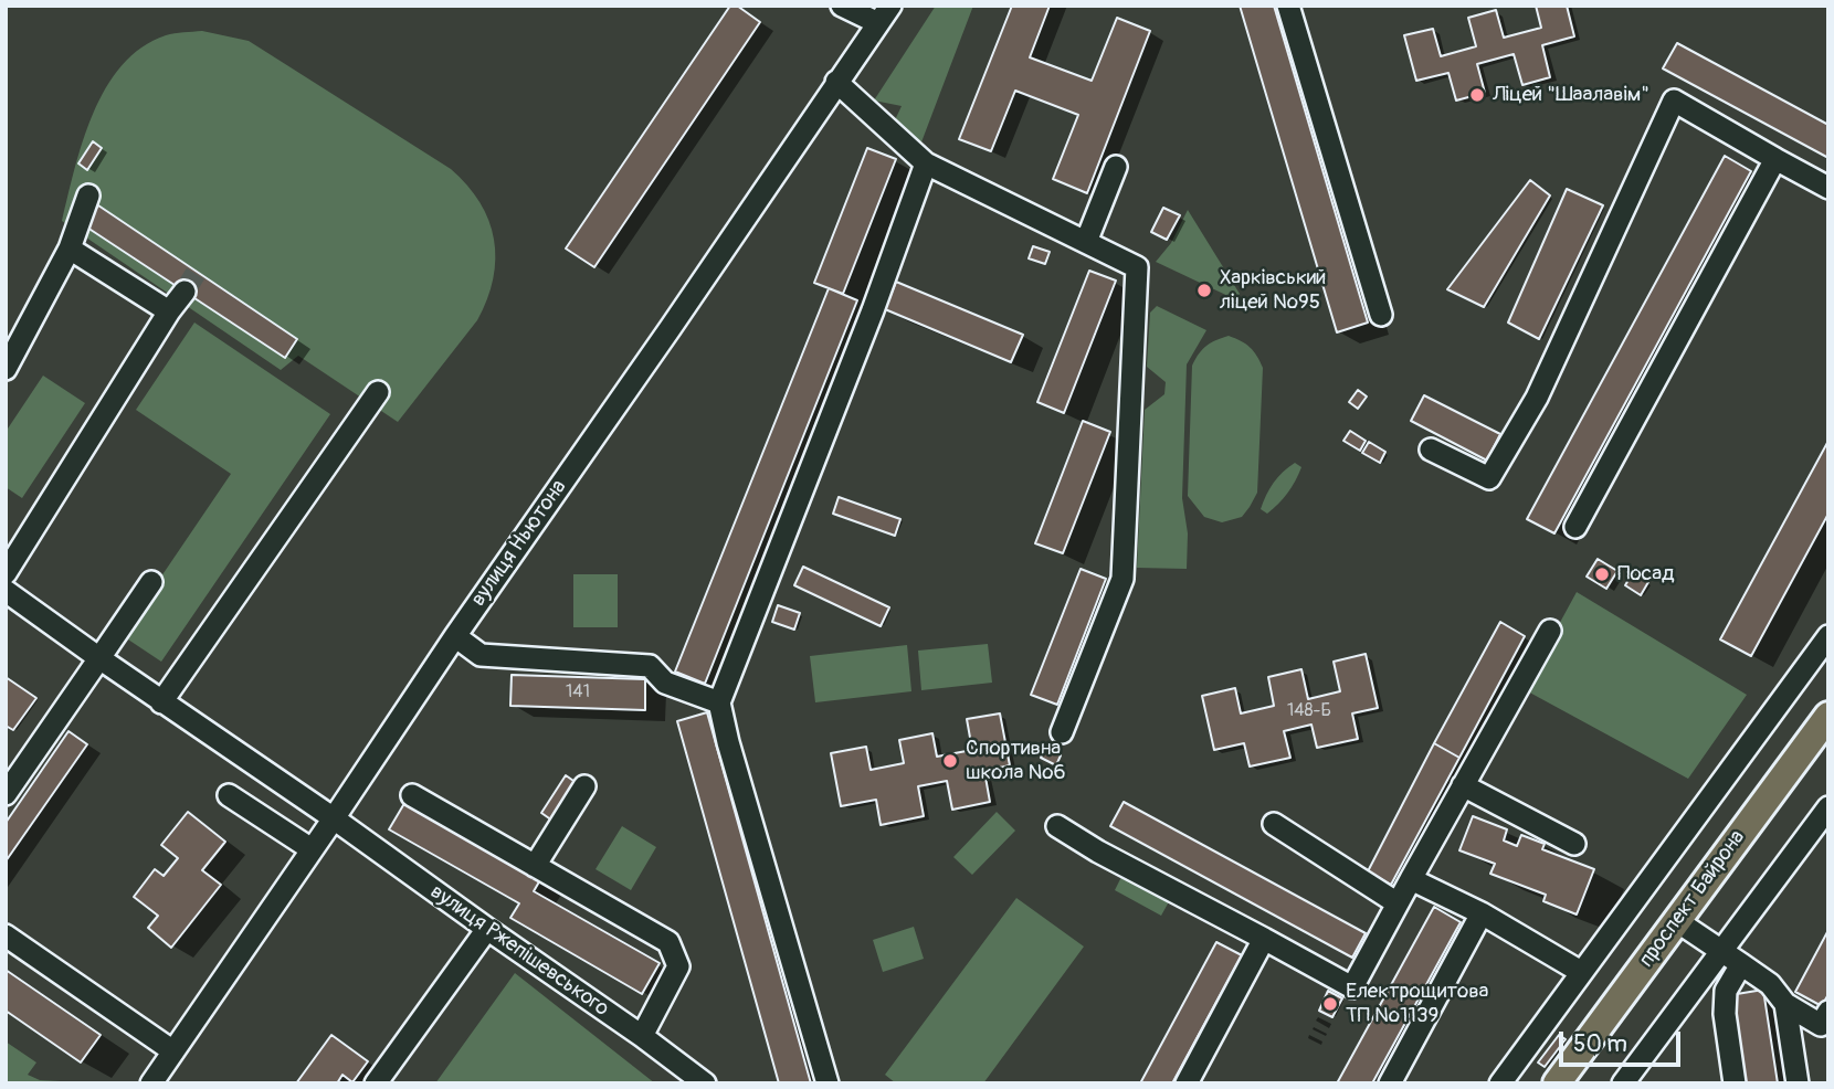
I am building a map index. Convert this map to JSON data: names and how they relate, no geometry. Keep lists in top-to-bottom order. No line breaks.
{"streets":{"main road":["проспект Байрона"],"street":["вулиця Ньютона","вулиця Ржепішевського"]},"crossings":[["вулиця Ньютона","вулиця Ржепішевського"]],"places":["Ліцей \"Шаалавім\"","Харківський ліцей №95","Посад","Спортивна школа №6","Електрощитова ТП №1139"],"house_numbers":["141","148-Б"],"scale_bar":"50 m"}
